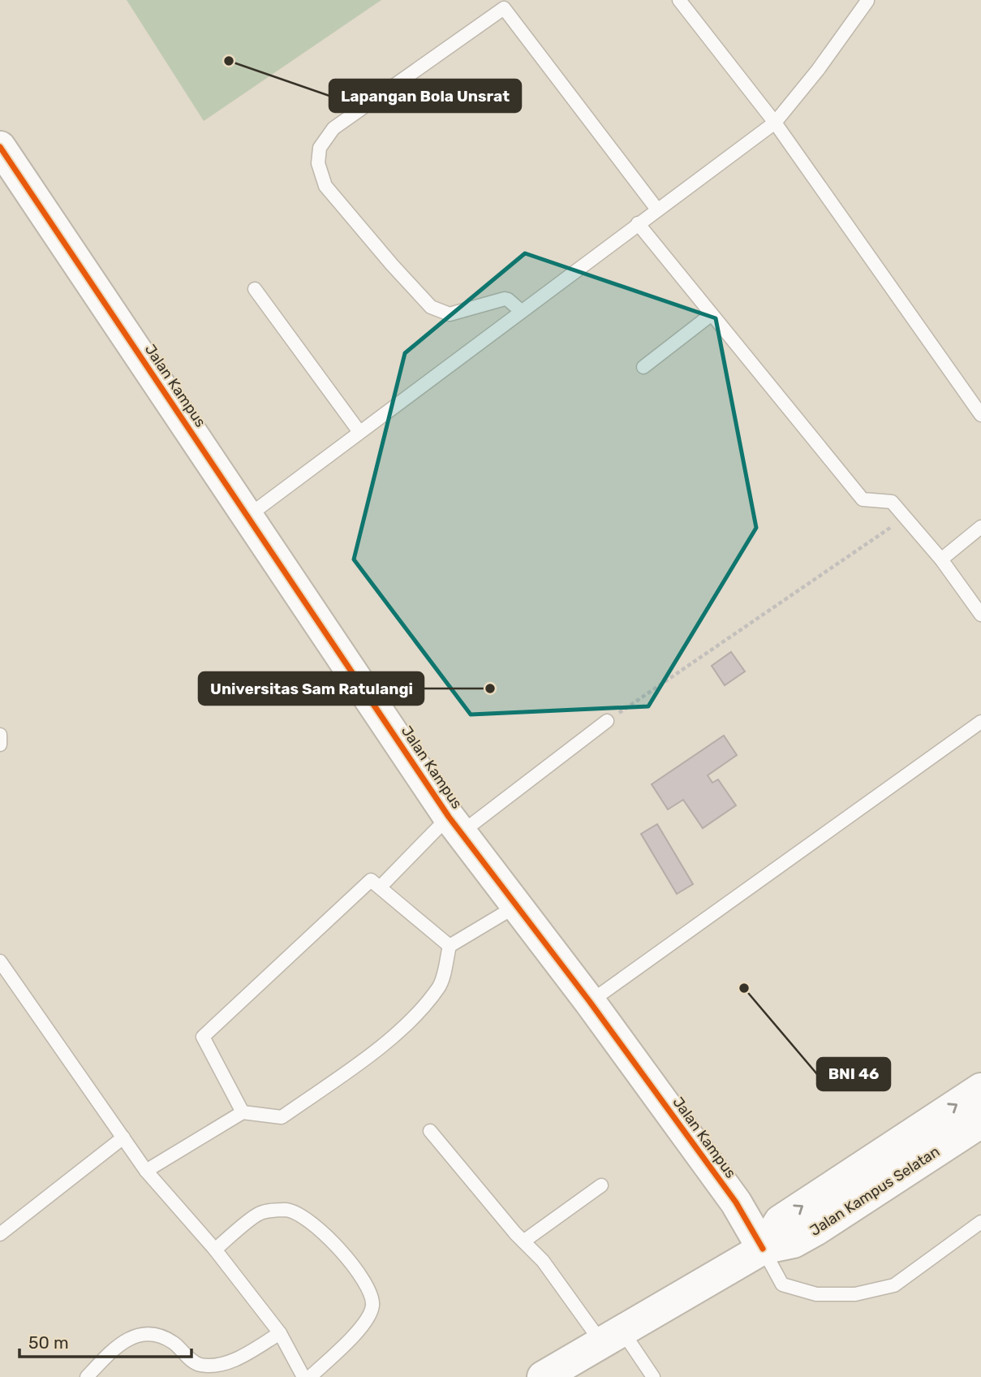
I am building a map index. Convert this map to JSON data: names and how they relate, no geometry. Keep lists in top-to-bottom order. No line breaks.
{"streets":{"street":["Jalan Kampus","Jalan Kampus Selatan"]},"crossings":[["Jalan Kampus","Jalan Kampus Selatan"]],"places":["Lapangan Bola Unsrat","Universitas Sam Ratulangi","BNI 46"],"scale_bar":"50 m"}
